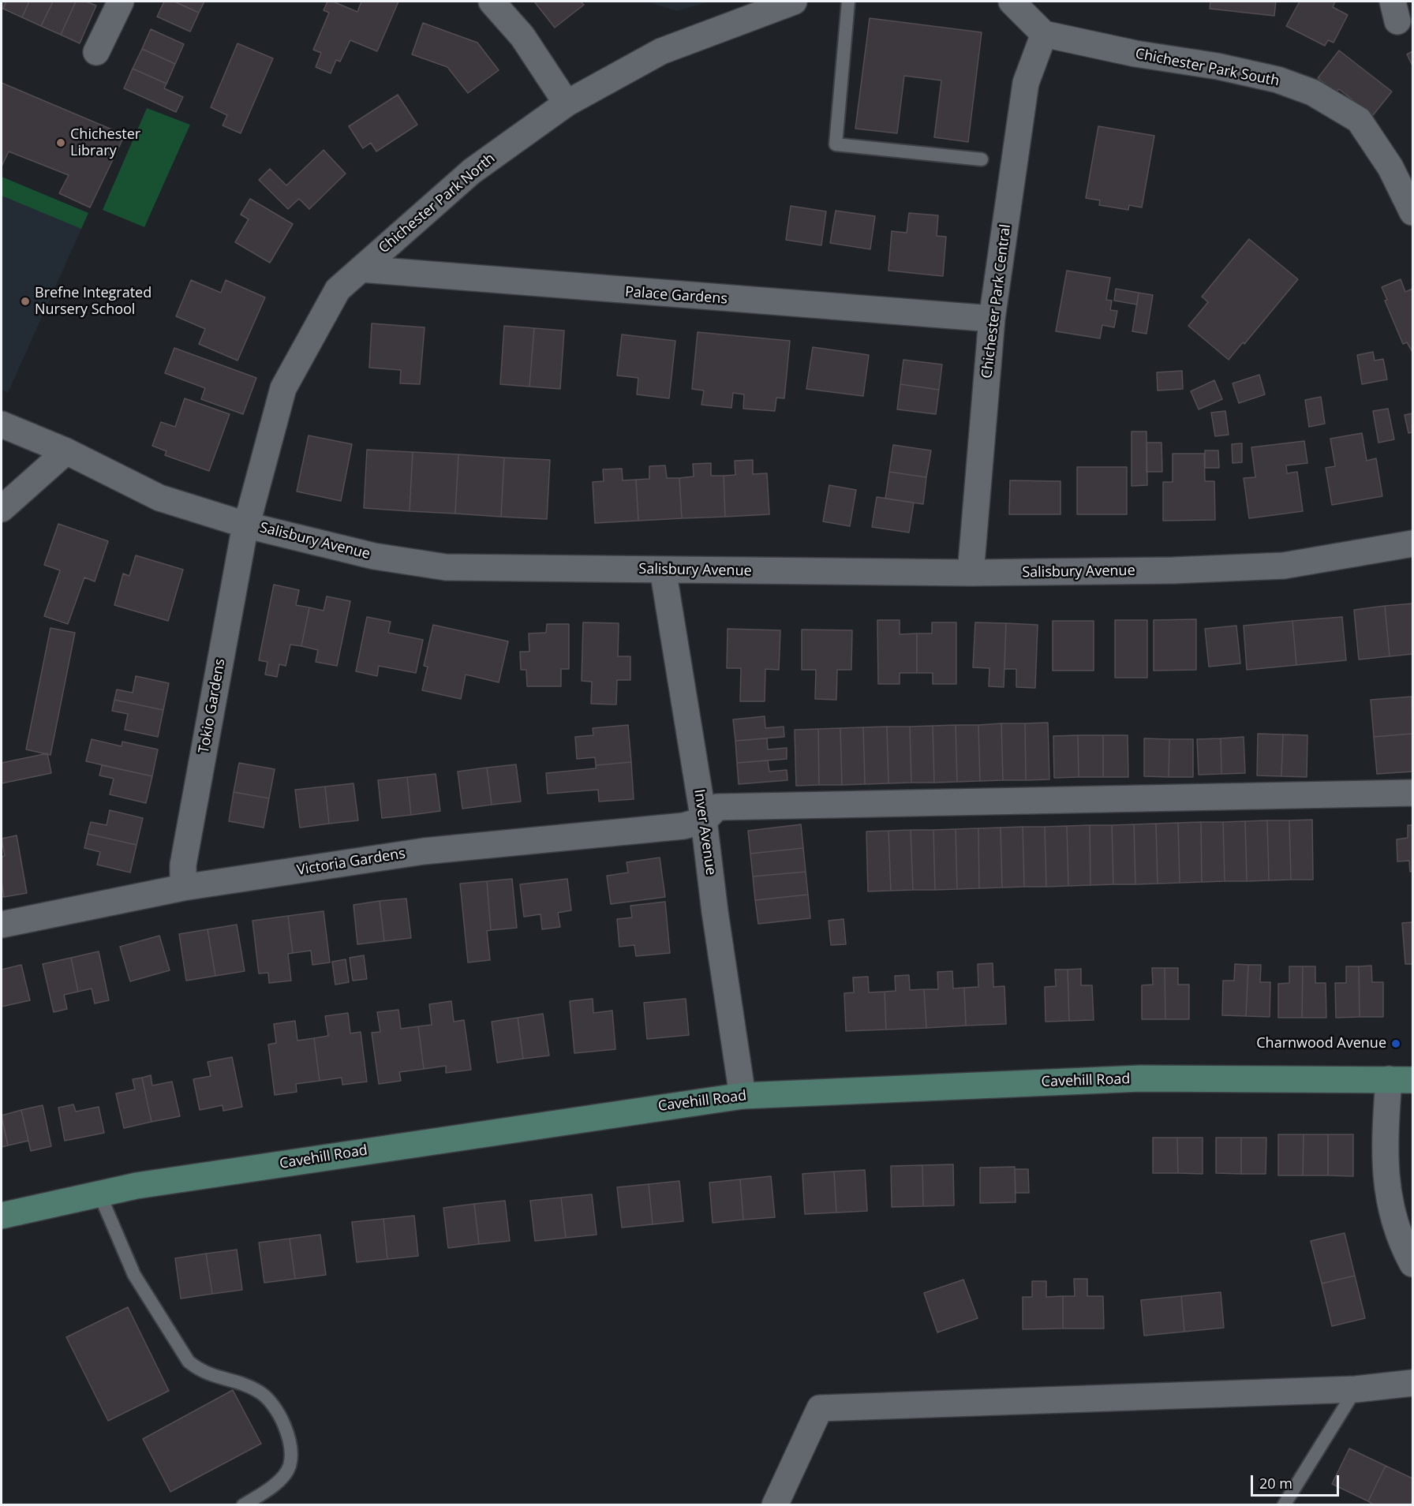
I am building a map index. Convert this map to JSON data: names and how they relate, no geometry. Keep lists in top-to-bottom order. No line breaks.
{"streets":{"main road":["Cavehill Road"],"street":["Chichester Park South","Chichester Park North","Palace Gardens","Chichester Park Central","Salisbury Avenue","Tokio Gardens","Inver Avenue","Victoria Gardens"]},"crossings":[["Chichester Park South","Chichester Park Central"],["Chichester Park North","Palace Gardens"],["Chichester Park North","Salisbury Avenue"],["Chichester Park North","Tokio Gardens"],["Palace Gardens","Chichester Park Central"],["Chichester Park Central","Salisbury Avenue"],["Salisbury Avenue","Tokio Gardens"],["Salisbury Avenue","Inver Avenue"],["Tokio Gardens","Victoria Gardens"],["Inver Avenue","Victoria Gardens"],["Inver Avenue","Cavehill Road"]],"places":["Chichester Library","Brefne Integrated Nursery School","Charnwood Avenue"],"scale_bar":"20 m"}
